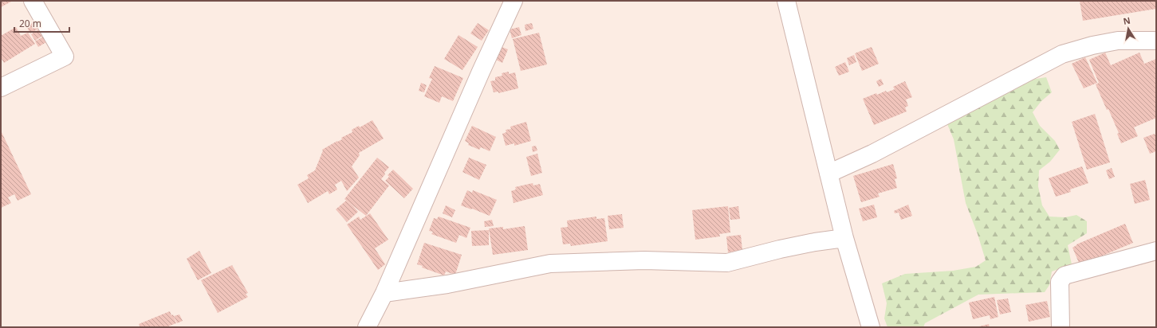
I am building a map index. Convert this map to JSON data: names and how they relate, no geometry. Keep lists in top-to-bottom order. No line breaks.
{"scale_bar":"20 m","north":"top"}
